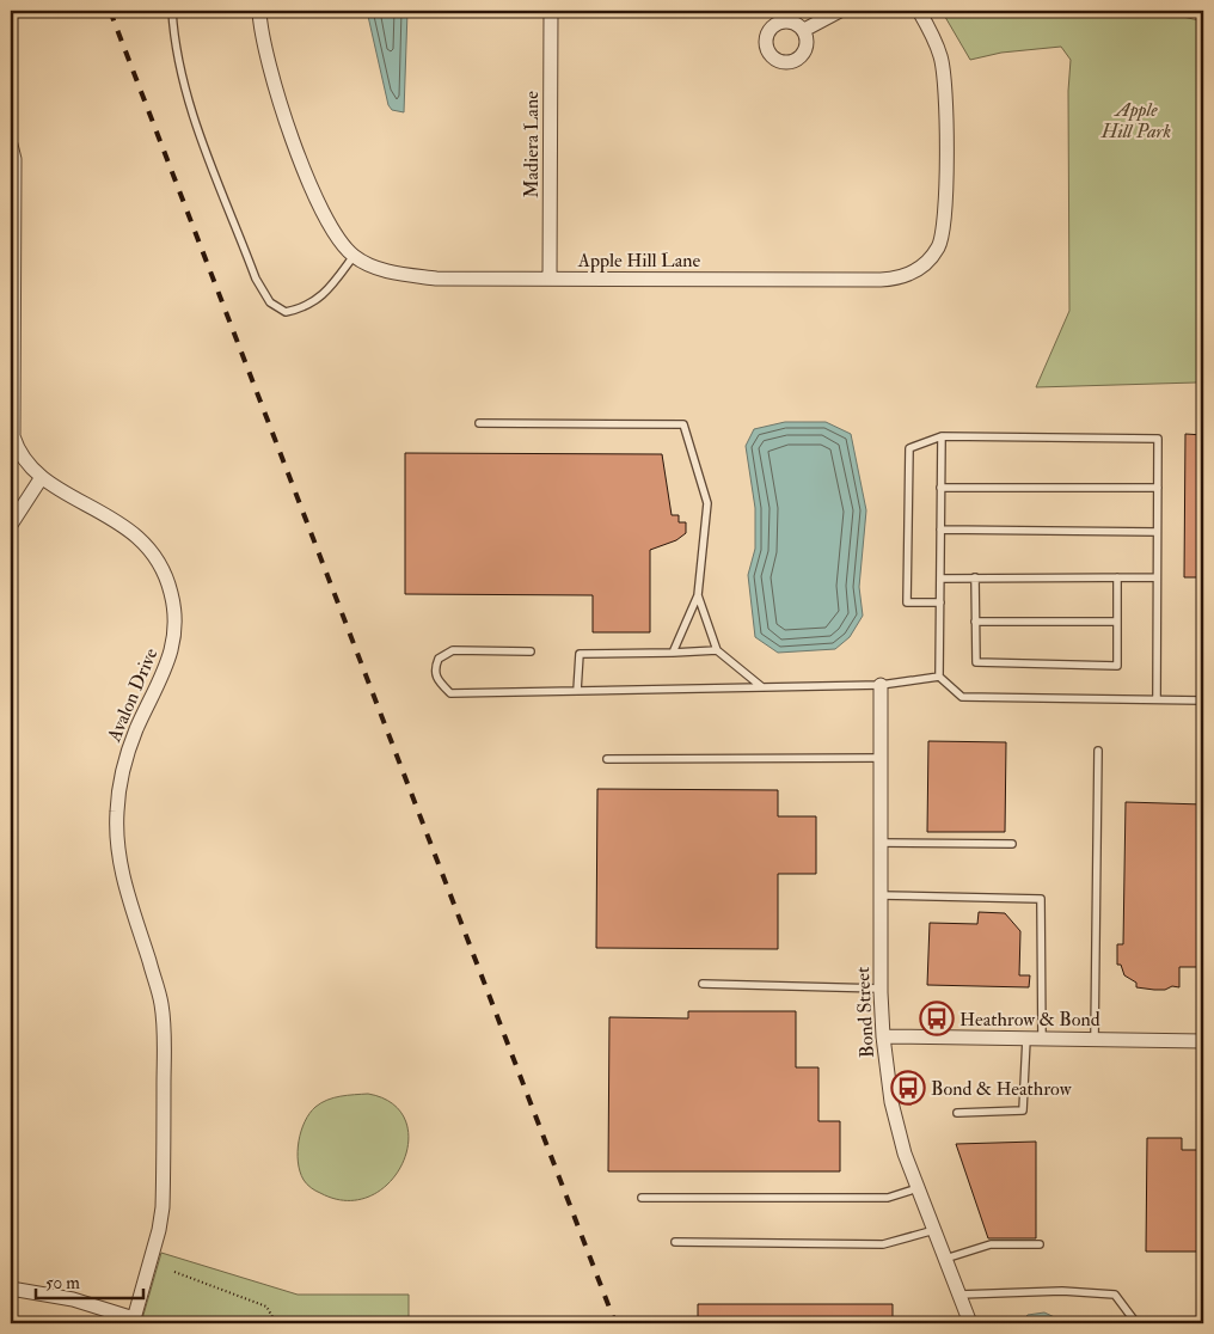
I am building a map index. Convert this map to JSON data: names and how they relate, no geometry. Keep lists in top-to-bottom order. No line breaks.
{"streets":{"street":["Madiera Lane","Apple Hill Lane","Avalon Drive","Bond Street"]},"crossings":[["Madiera Lane","Apple Hill Lane"]],"parks":["Apple Hill Park"],"places":{"bus stop":["Heathrow & Bond","Bond & Heathrow"]},"scale_bar":"50 m"}
